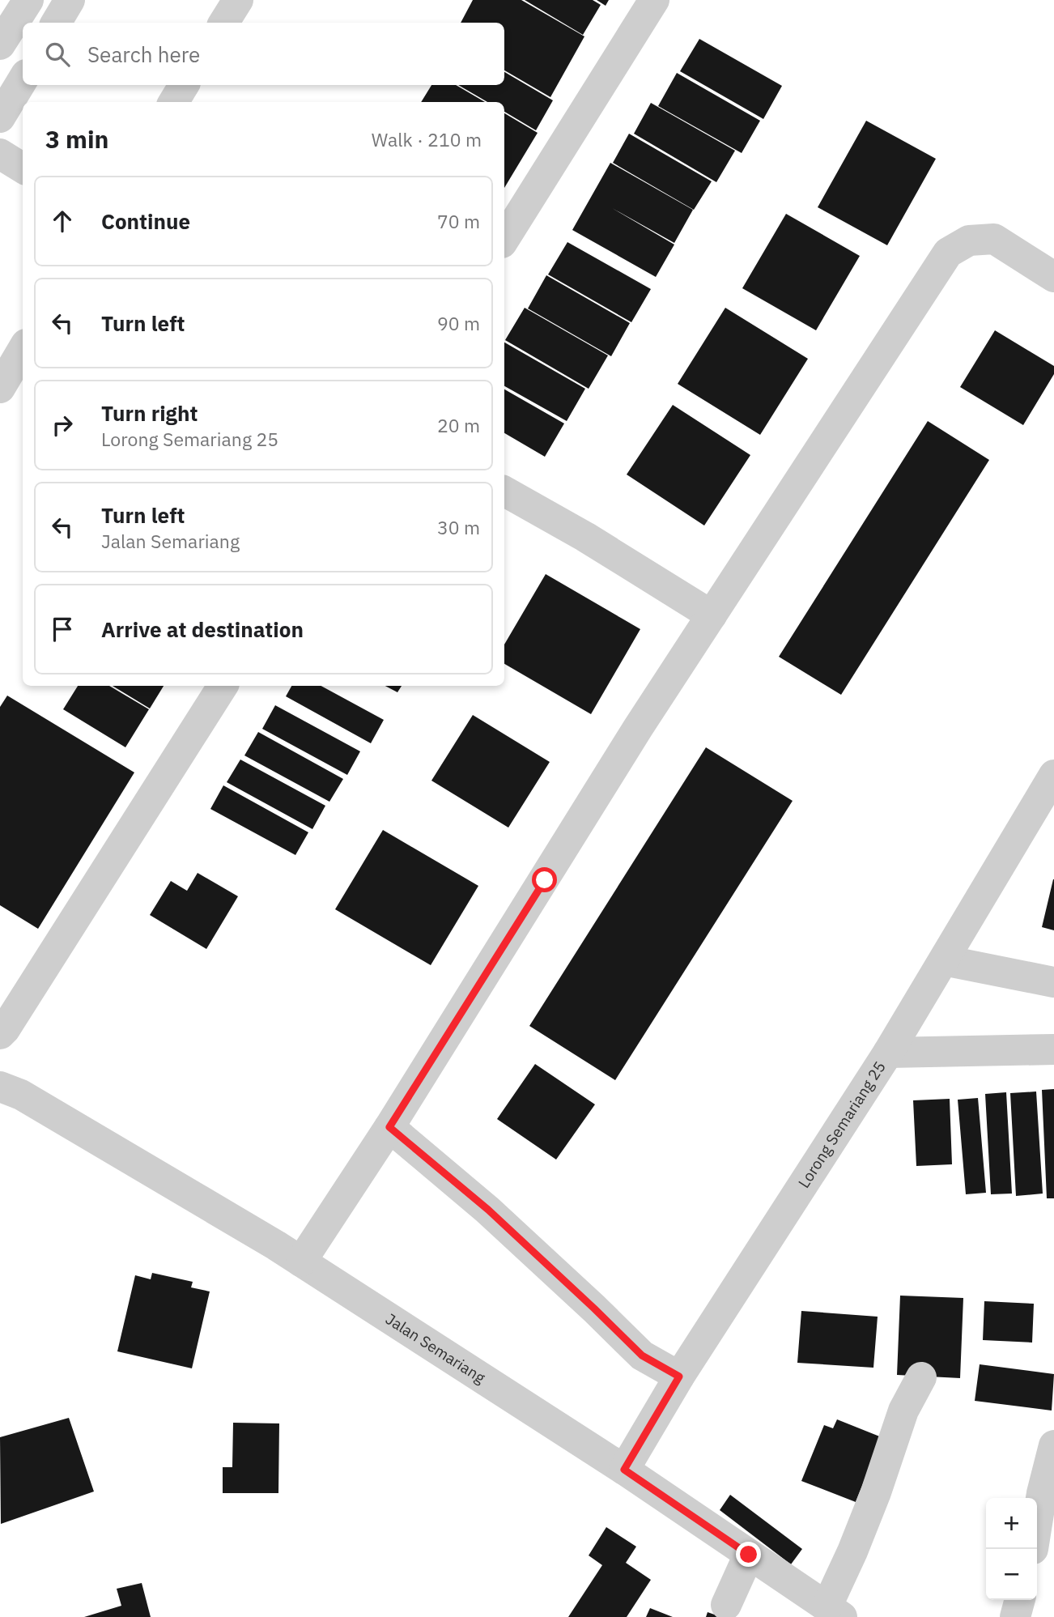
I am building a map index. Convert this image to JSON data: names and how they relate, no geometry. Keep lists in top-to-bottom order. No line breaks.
{"streets":{"street":["Lorong Semariang 25","Jalan Semariang"]},"crossings":[["Lorong Semariang 25","Jalan Semariang"]],"page":{"search":"Search here","heading":["3 min","Walk · 210 m"],"list":[["Continue","70 m"],["Turn left","90 m"],["Turn right","Lorong Semariang 25","20 m"],["Turn left","Jalan Semariang","30 m"],"Arrive at destination"],"map_buttons":["+","−"]}}
